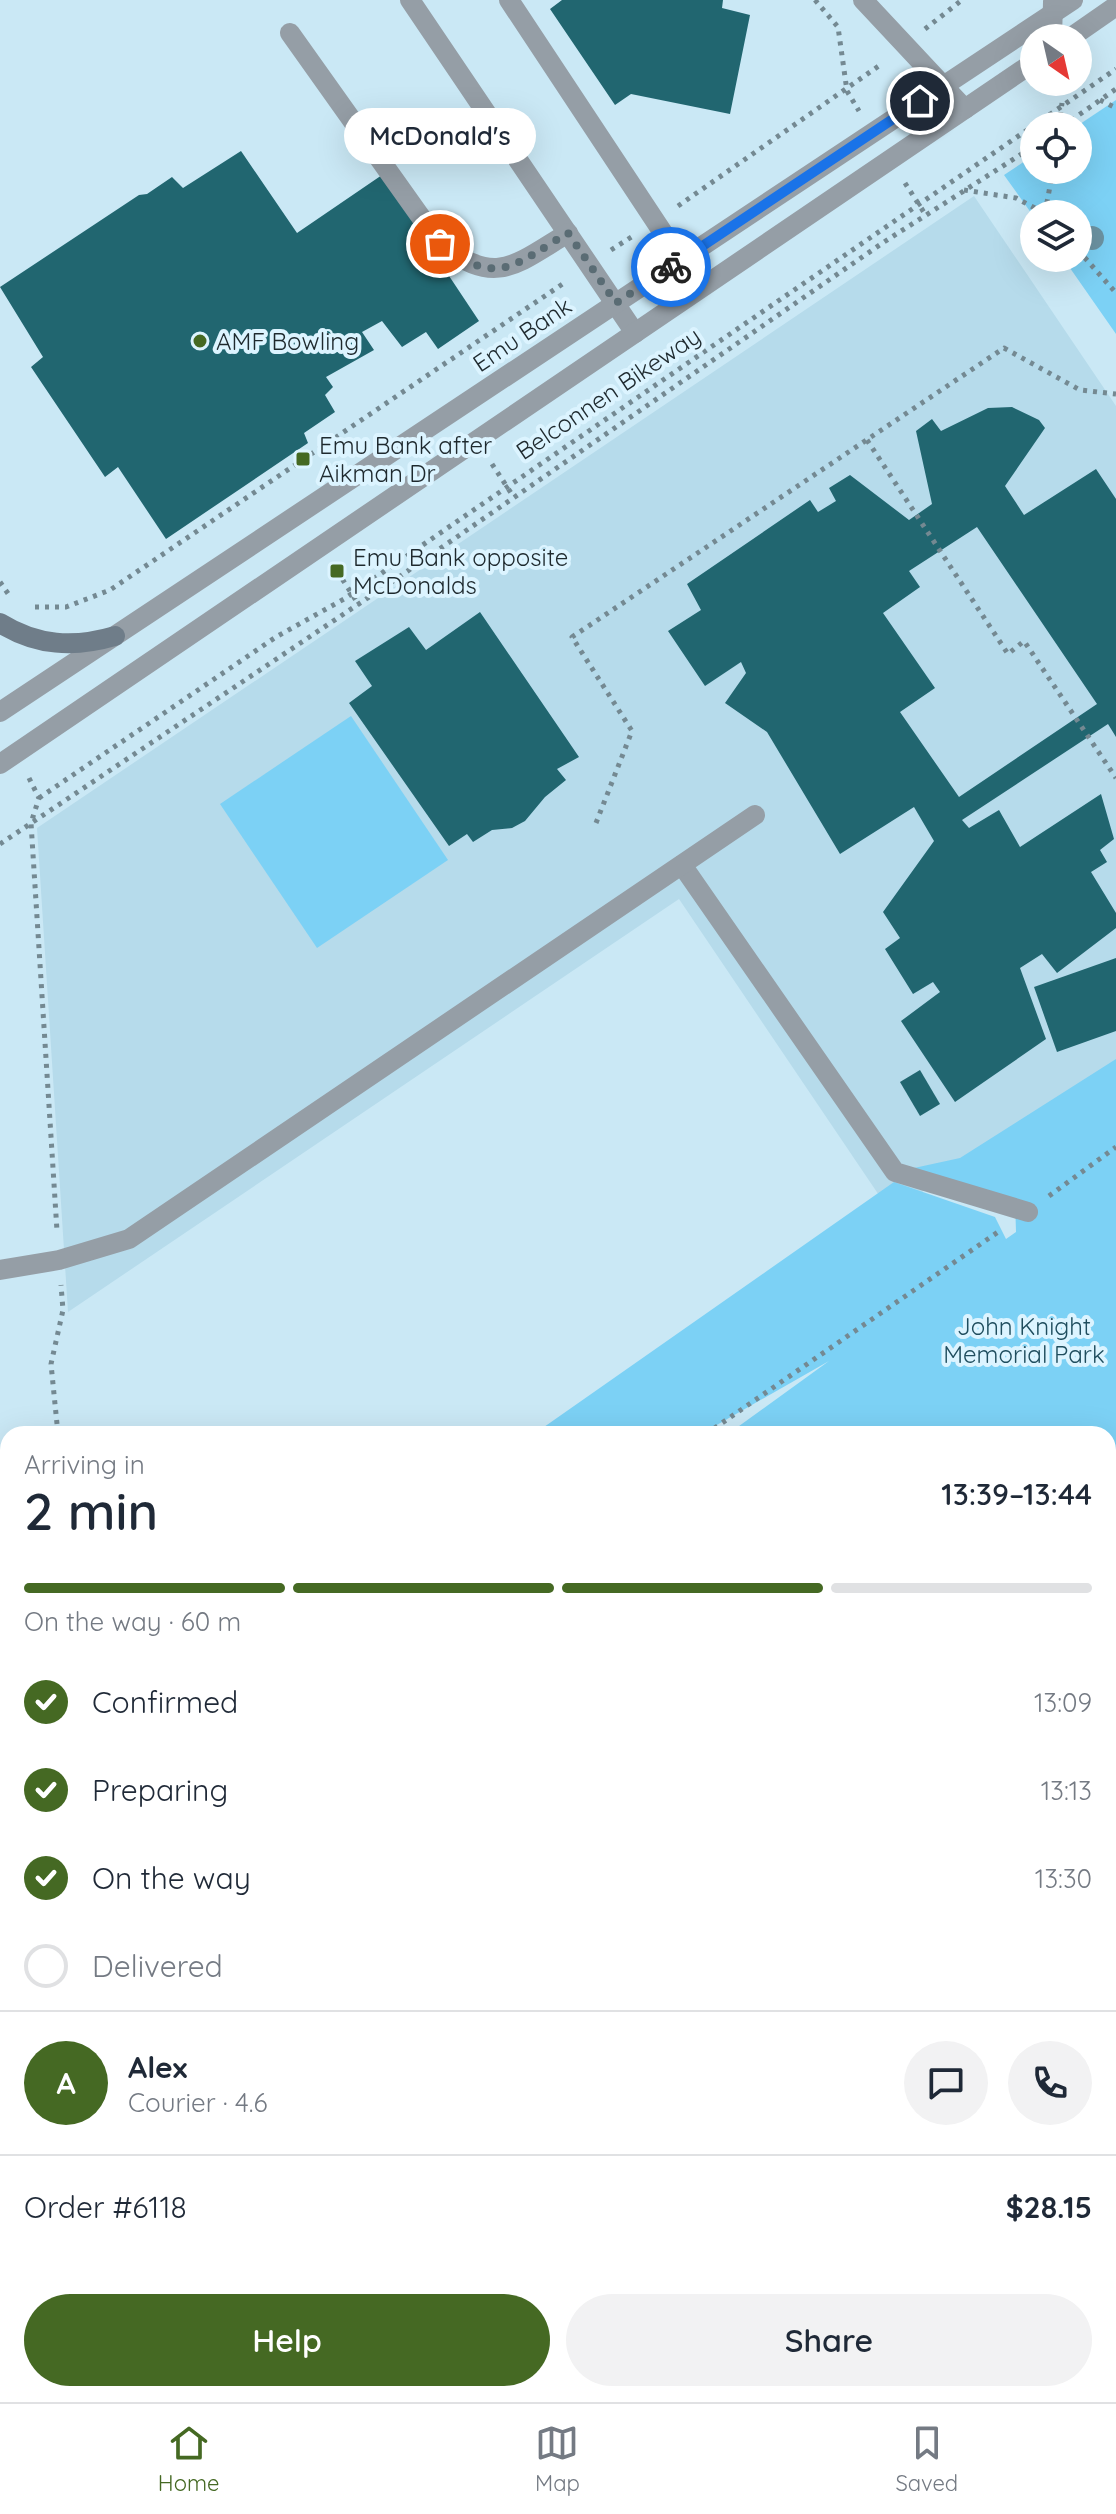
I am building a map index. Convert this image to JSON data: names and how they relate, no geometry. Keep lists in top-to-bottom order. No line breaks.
{"streets":{"street":["Emu Bank"],"path":["Belconnen Bikeway"]},"parks":["John Knight Memorial Park"],"places":{"other":["McDonald's","AMF Bowling"],"transit":["Emu Bank after Aikman Dr","Emu Bank opposite McDonalds"]},"north":"bottom right","page":{"bubble":"McDonald's","heading":["2 min","Arriving in","13:39–13:44"],"panel":["Alex","Courier · 4.6","Order #6118","$28.15"],"bar":"On the way · 60 m","list":[["Confirmed","13:09"],["Preparing","13:13"],["On the way","13:30"],"Delivered"],"round":"A","buttons":["Help","Share"],"tabs":["Home","Map","Saved"]}}
